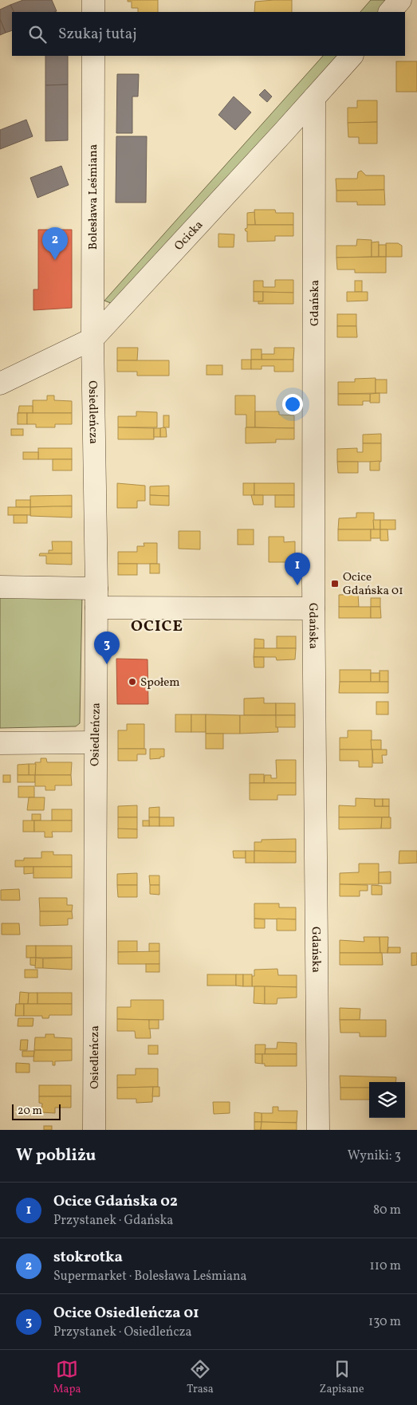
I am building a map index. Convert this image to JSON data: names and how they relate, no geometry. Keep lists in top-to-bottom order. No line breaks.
{"streets":{"street":["Bolesława Leśmiana","Ocicka","Gdańska","Osiedleńcza"]},"crossings":[["Bolesława Leśmiana","Ocicka"],["Bolesława Leśmiana","Osiedleńcza"],["Ocicka","Gdańska"],["Ocicka","Osiedleńcza"]],"districts":["OCICE"],"places":{"transit":["Ocice Gdańska 01"],"other":["Społem"]},"scale_bar":"20 m","page":{"search":"Szukaj tutaj","pins":["2","1","3"],"scale":"20 m","heading":["W pobliżu","Wyniki: 3"],"list":[{"mark":"1","name":"Ocice Gdańska 02","note":"Przystanek · Gdańska","value":"80 m"},{"mark":"2","name":"stokrotka","note":"Supermarket · Bolesława Leśmiana","value":"110 m"},{"mark":"3","name":"Ocice Osiedleńcza 01","note":"Przystanek · Osiedleńcza","value":"130 m"}],"nav":["Mapa","Trasa","Zapisane"]}}
